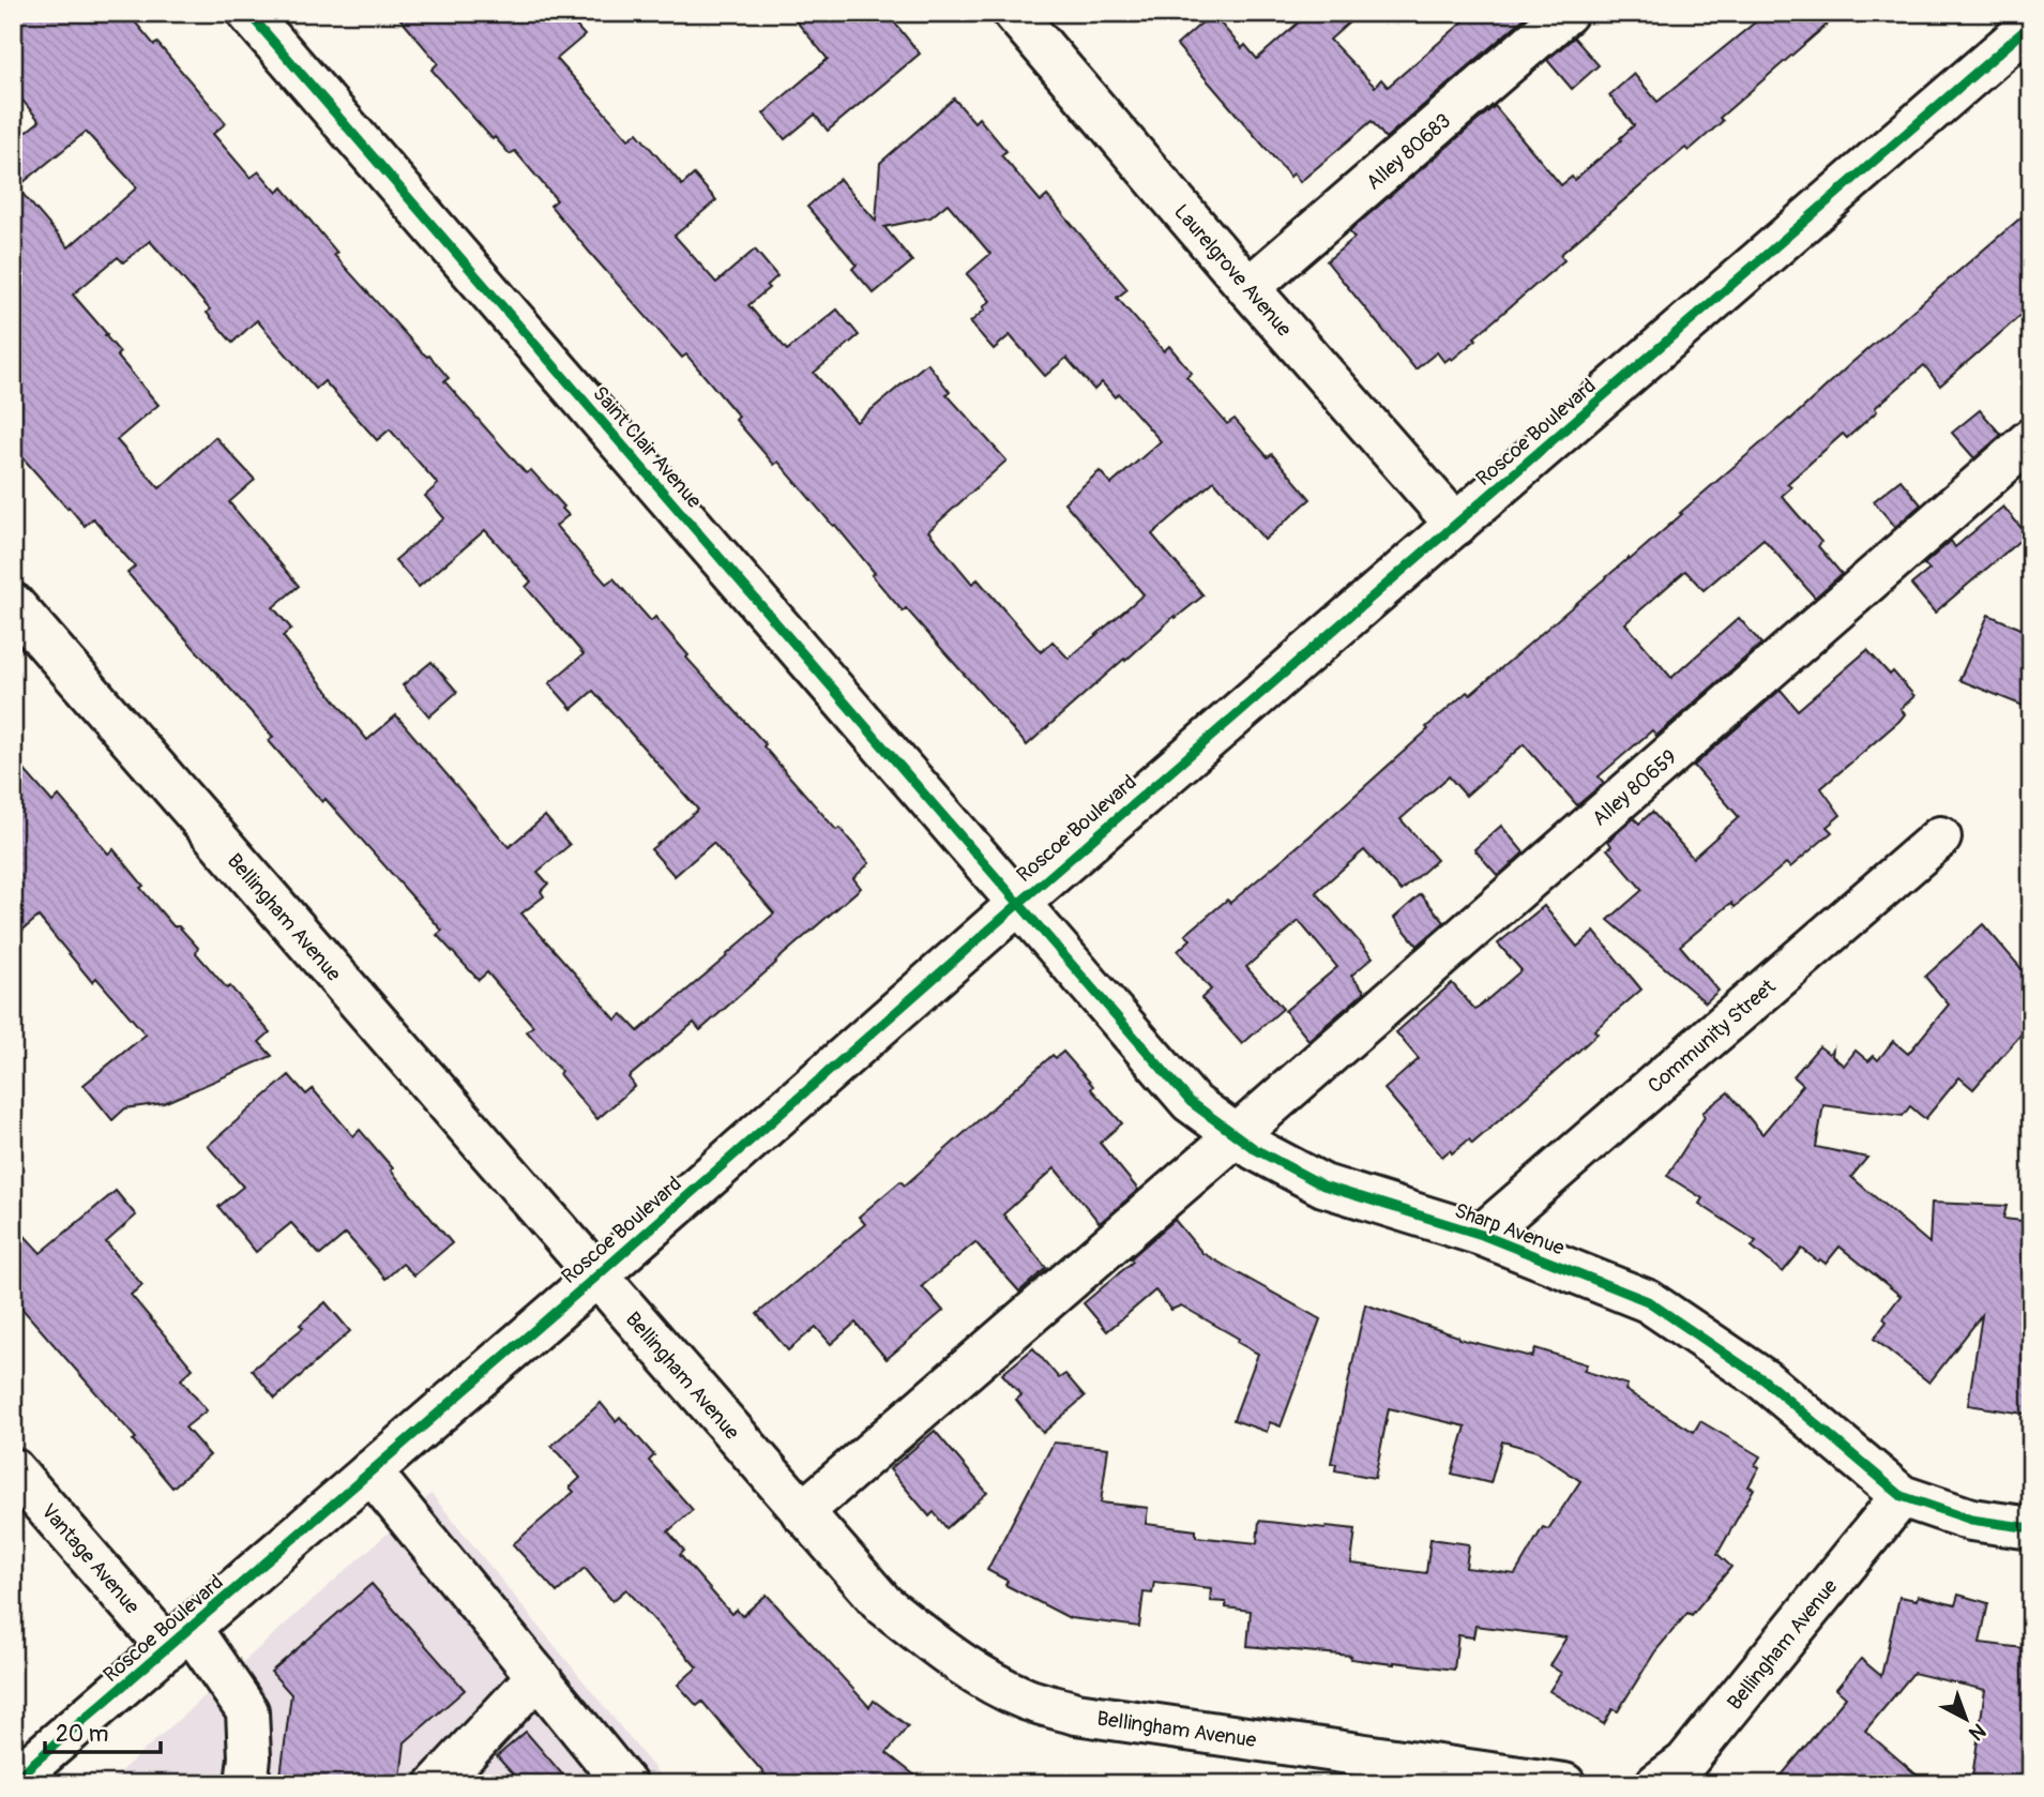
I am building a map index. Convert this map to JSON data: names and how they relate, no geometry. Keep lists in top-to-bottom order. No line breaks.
{"streets":{"street":["Alley 80683","Laurelgrove Avenue","Roscoe Boulevard","Saint Clair Avenue","Alley 80659","Bellingham Avenue","Community Street","Sharp Avenue","Vantage Avenue"]},"crossings":[["Alley 80683","Laurelgrove Avenue"],["Laurelgrove Avenue","Roscoe Boulevard"],["Roscoe Boulevard","Saint Clair Avenue"],["Roscoe Boulevard","Bellingham Avenue"],["Roscoe Boulevard","Sharp Avenue"],["Roscoe Boulevard","Vantage Avenue"],["Saint Clair Avenue","Sharp Avenue"],["Alley 80659","Bellingham Avenue"],["Alley 80659","Sharp Avenue"],["Bellingham Avenue","Sharp Avenue"],["Community Street","Sharp Avenue"]],"scale_bar":"20 m","north":"bottom right"}
